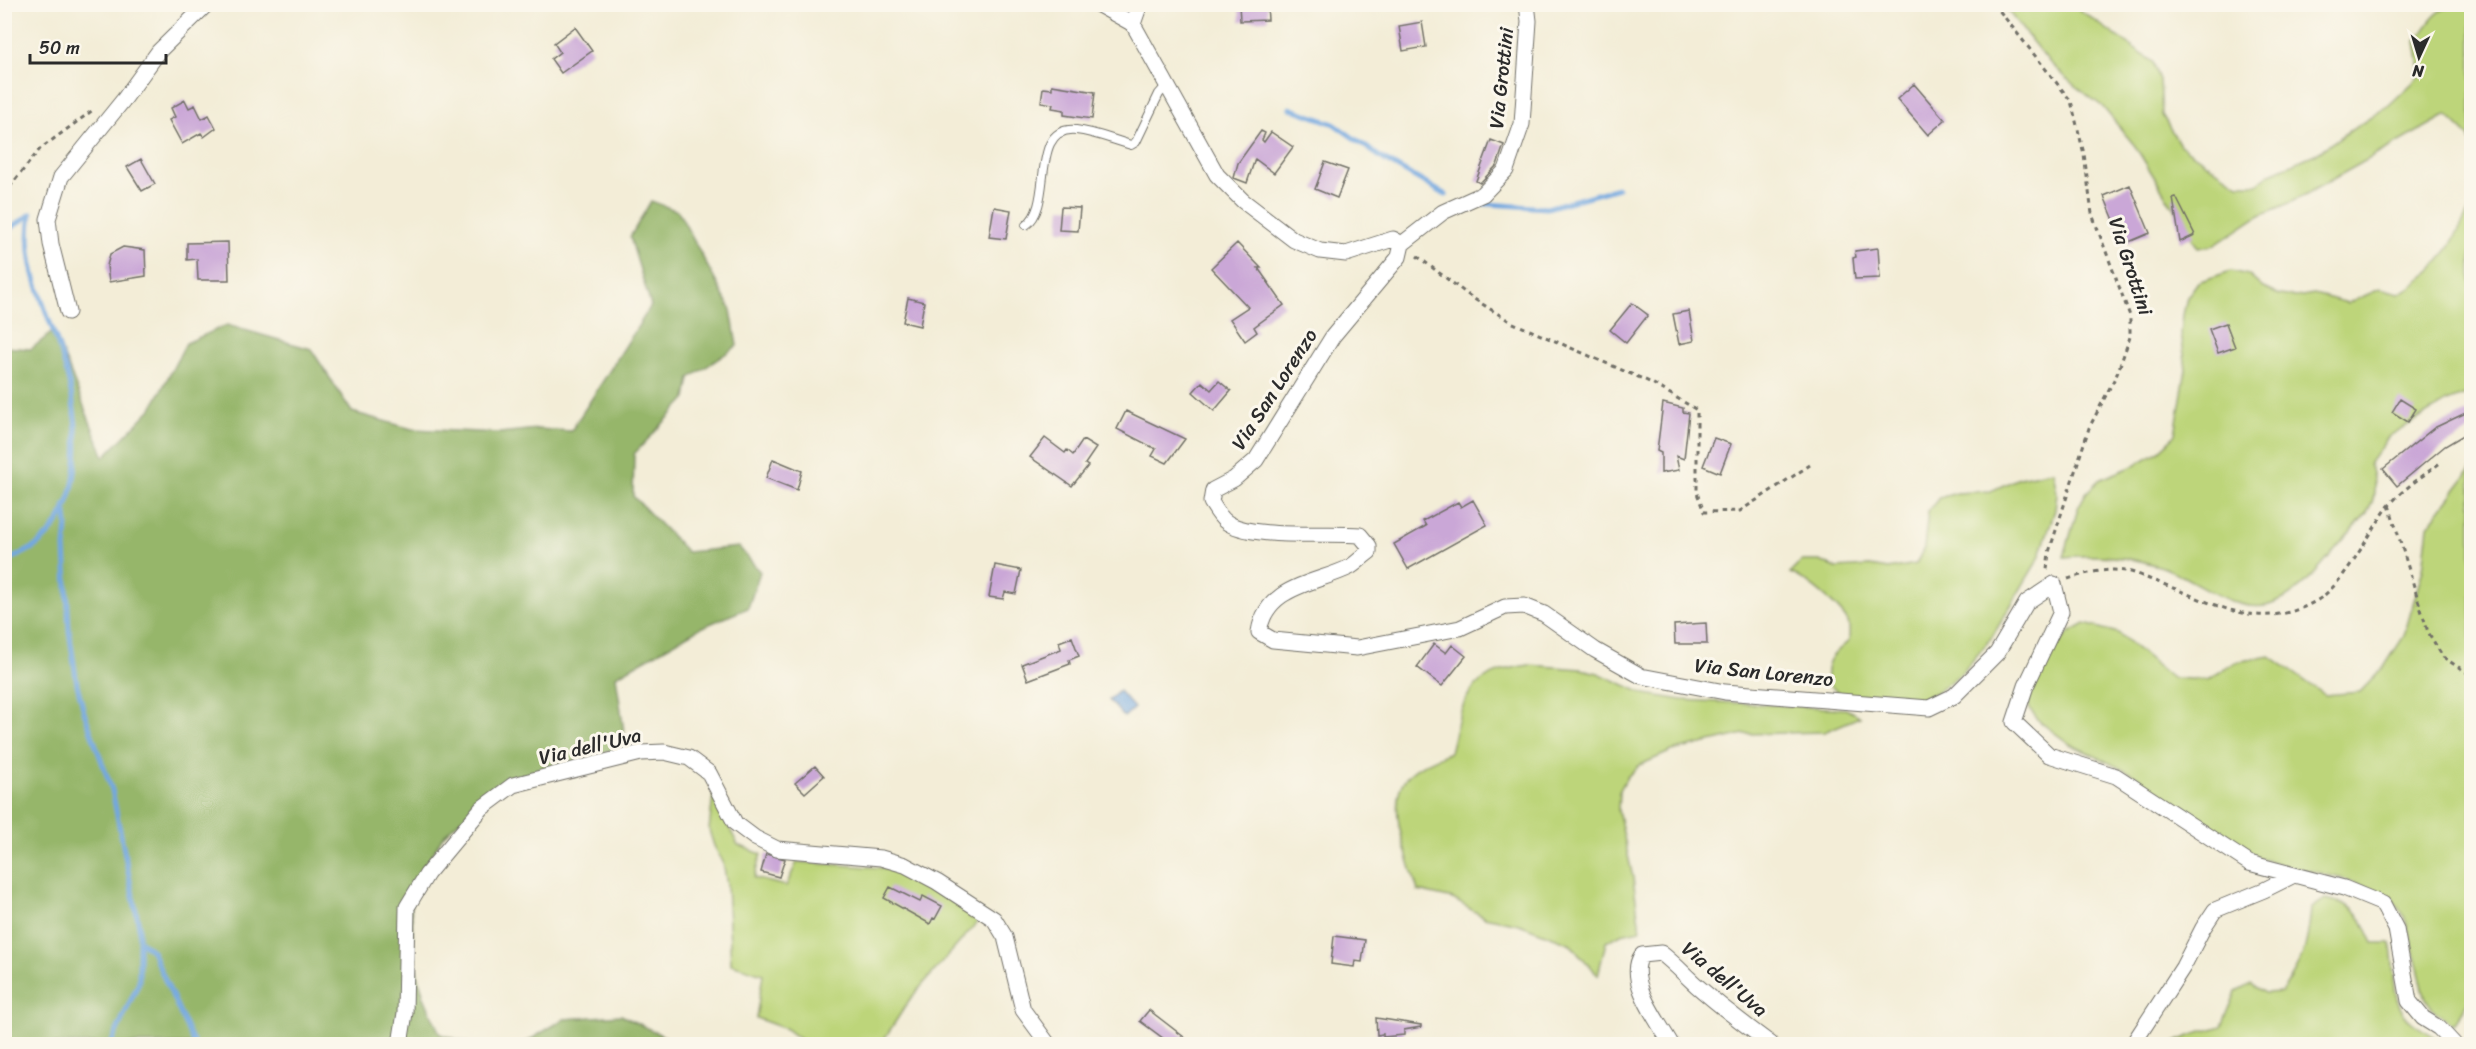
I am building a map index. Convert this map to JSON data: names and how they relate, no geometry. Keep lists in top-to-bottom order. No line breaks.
{"streets":{"street":["Via Grottini","Via San Lorenzo","Via dell'Uva"]},"crossings":[["Via Grottini","Via San Lorenzo"]],"scale_bar":"50 m","north":"bottom"}
